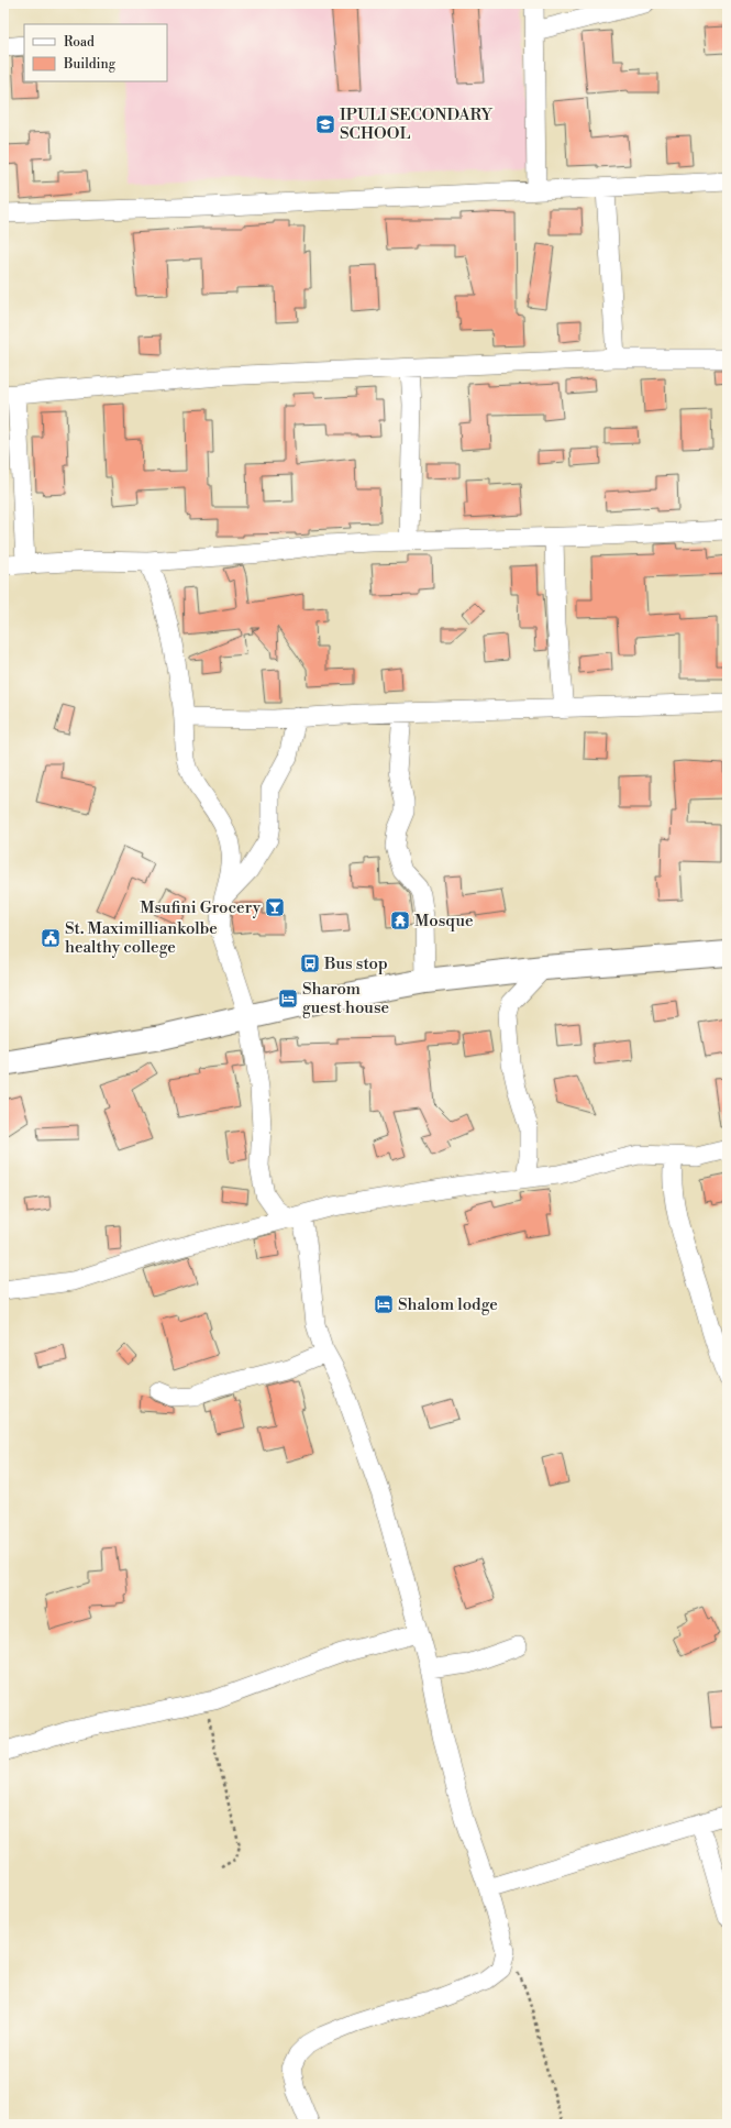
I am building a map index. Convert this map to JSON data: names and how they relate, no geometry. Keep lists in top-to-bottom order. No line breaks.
{"places":{"school or university":["IPULI SECONDARY SCHOOL"],"bar":["Msufini Grocery"],"temple":["Mosque"],"public building":["St. Maximilliankolbe healthy college"],"bus stop":["Bus stop"],"hotel":["Sharom guest house","Shalom lodge"]},"legend":["Road","Building"]}
